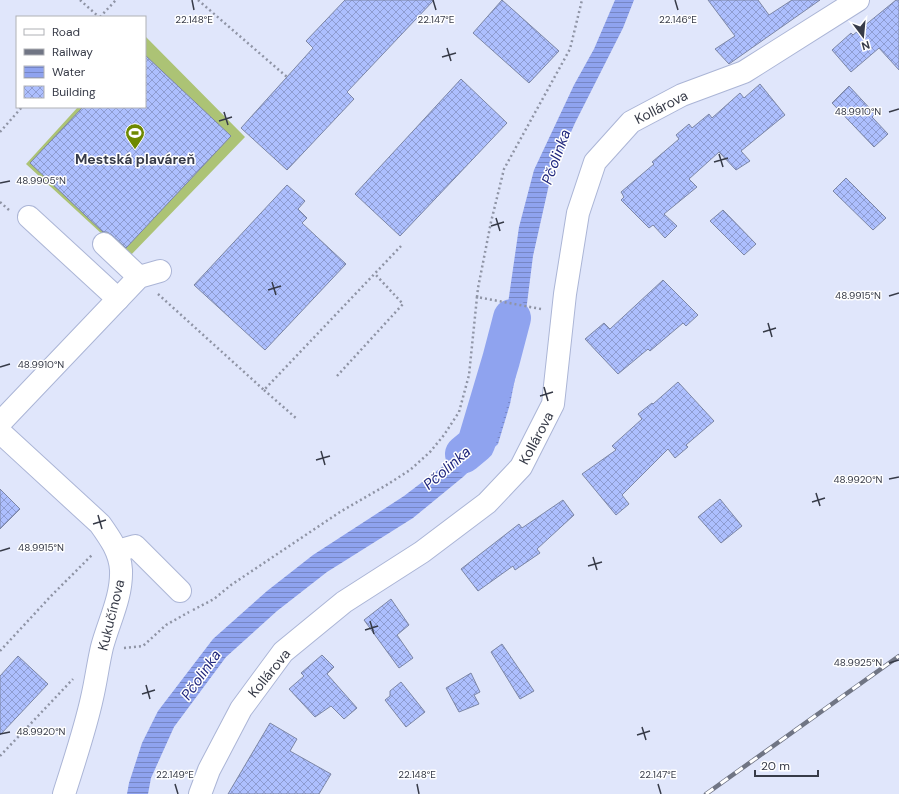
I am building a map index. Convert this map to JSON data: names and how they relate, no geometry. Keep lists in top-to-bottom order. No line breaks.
{"streets":{"street":["Kollárova","Kukučínova"]},"water":["Pčolinka"],"places":{"sports":["Mestská plaváreň"]},"legend":["Road","Railway","Water","Building"],"scale_bar":"20 m","north":"bottom","coordinates":["22.148°E","22.147°E","22.146°E","48.9910°N","48.9905°N","48.9915°N","48.9920°N","48.9925°N","22.149°E"]}
